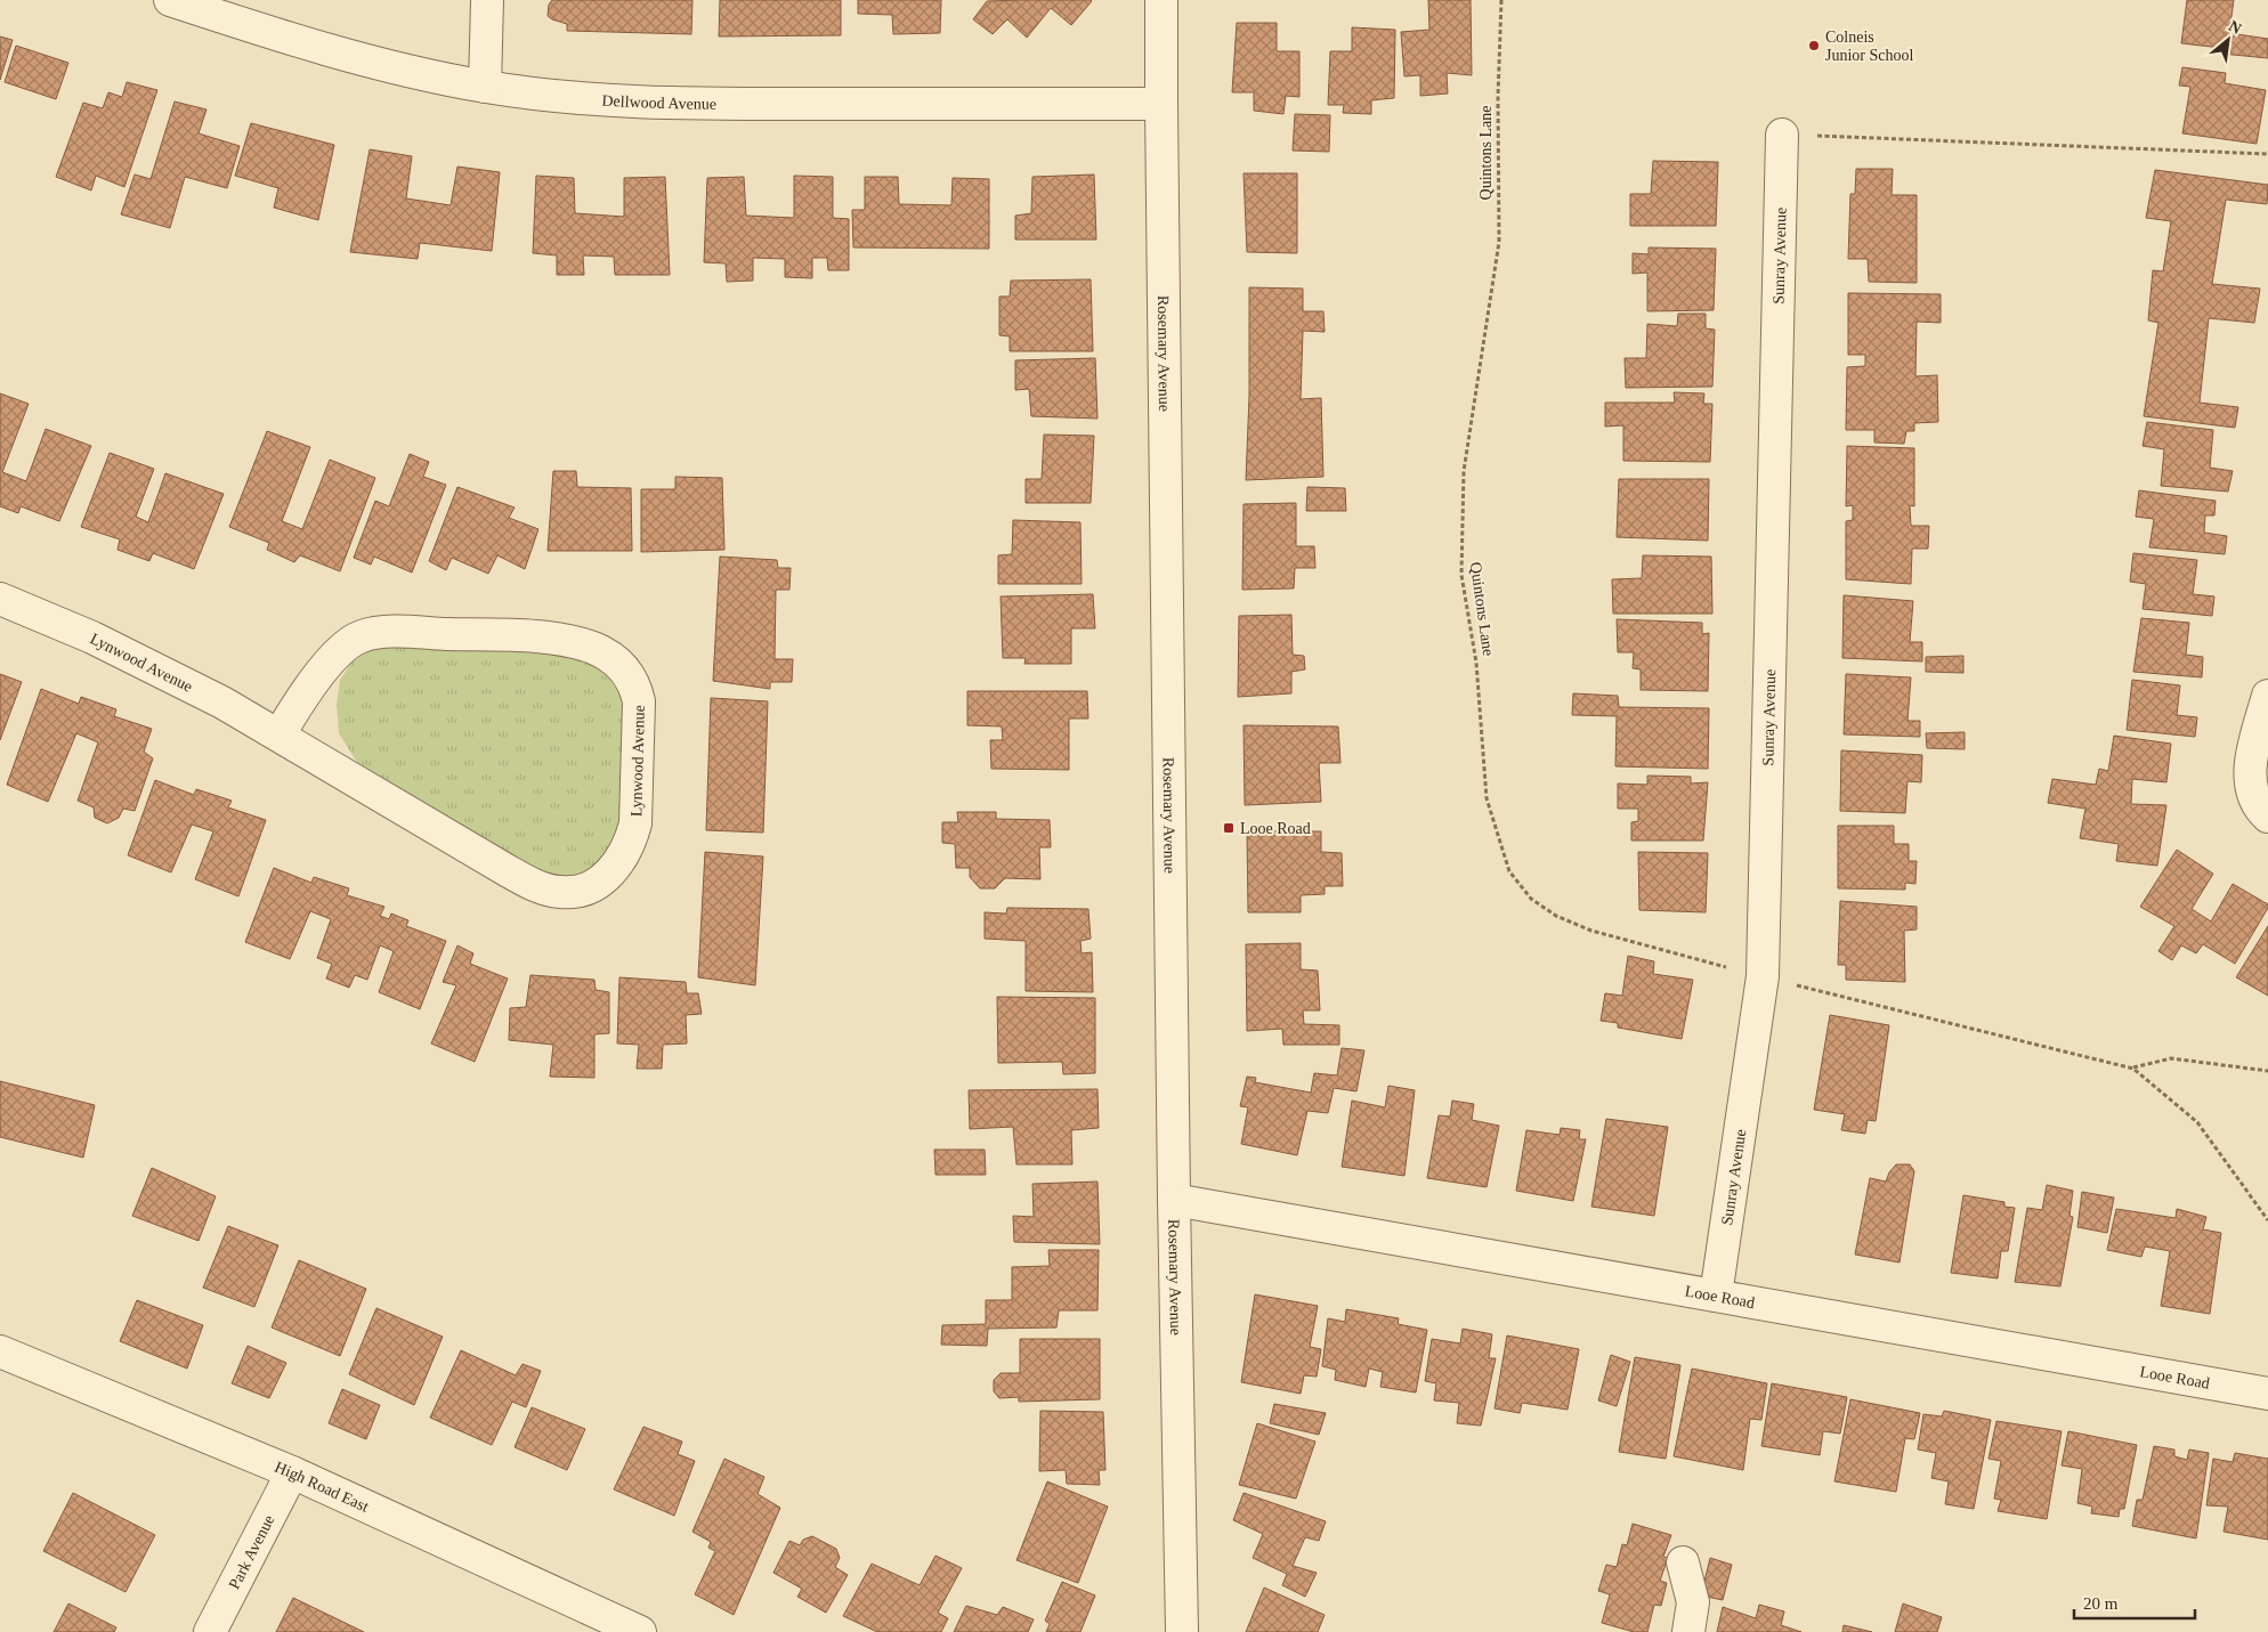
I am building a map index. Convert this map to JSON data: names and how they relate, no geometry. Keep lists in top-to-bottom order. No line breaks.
{"streets":{"street":["Dellwood Avenue","Sunray Avenue","Rosemary Avenue","Lynwood Avenue","Looe Road","High Road East","Park Avenue"],"path":["Quintons Lane"]},"crossings":[["Dellwood Avenue","Rosemary Avenue"],["Quintons Lane","Sunray Avenue"],["Sunray Avenue","Looe Road"],["Rosemary Avenue","Looe Road"],["High Road East","Park Avenue"]],"places":{"other":["Colneis Junior School"],"transit":["Looe Road"]},"scale_bar":"20 m","north":"top right"}
